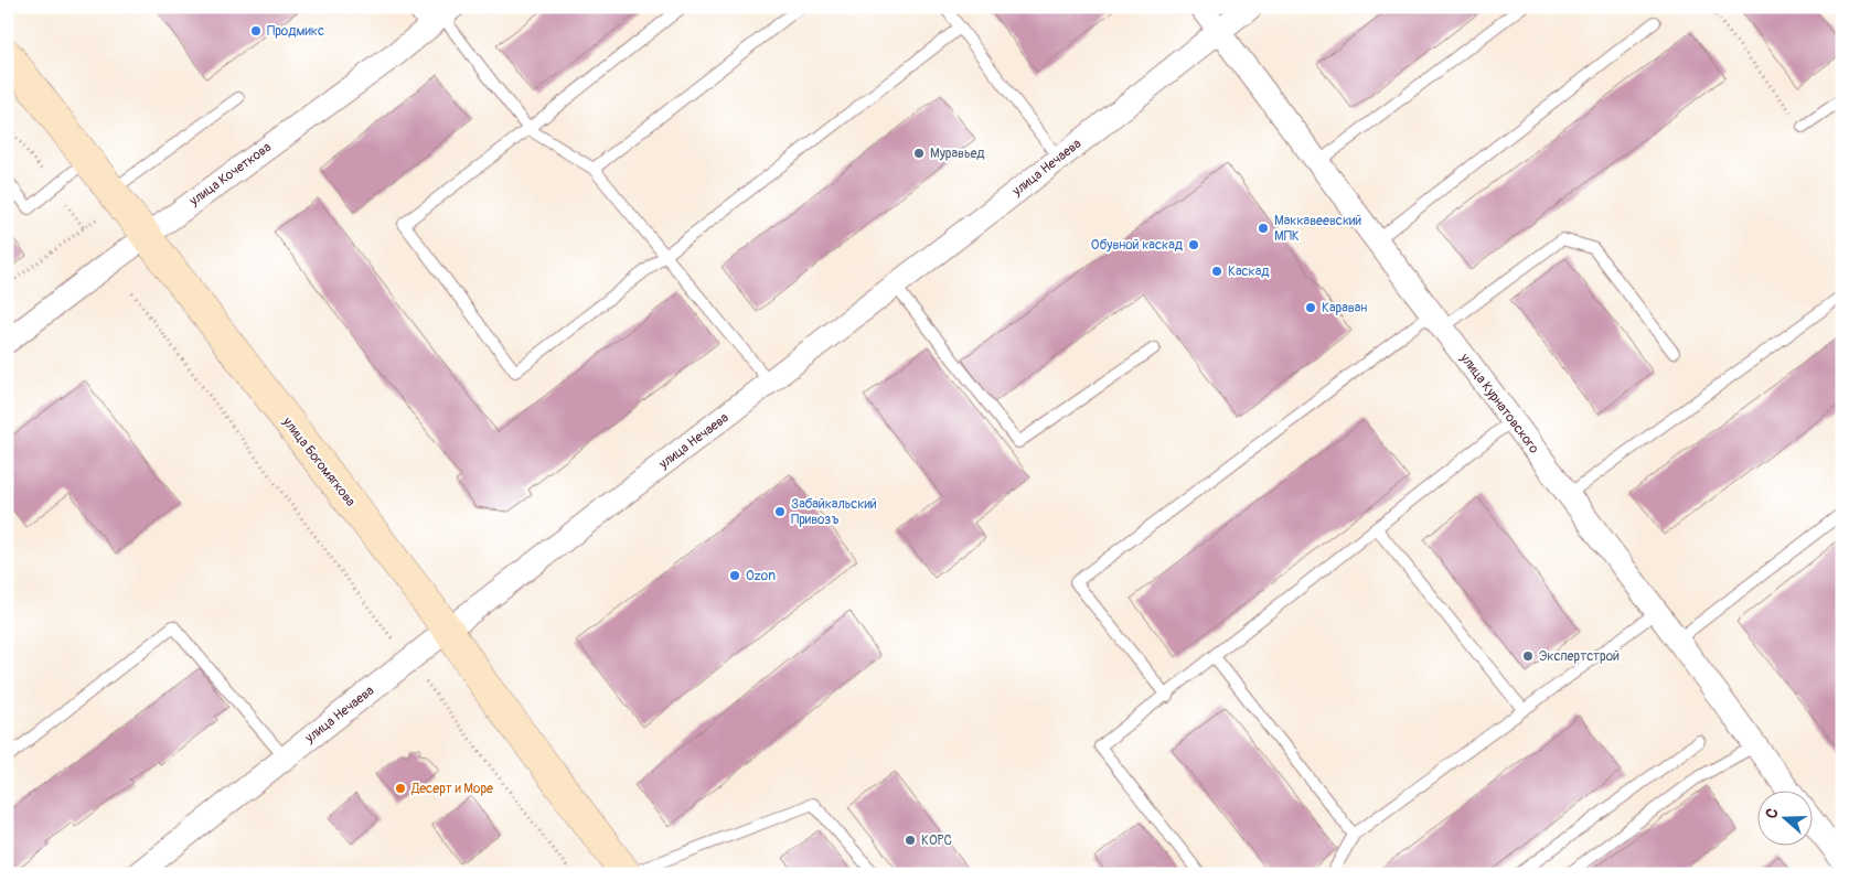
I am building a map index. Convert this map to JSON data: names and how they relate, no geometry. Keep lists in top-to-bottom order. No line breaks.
{"streets":{"street":["улица Нечаева","улица Кочеткова","улица Курнатовского","улица Богомягкова"]},"crossings":[["улица Нечаева","улица Курнатовского"],["улица Нечаева","улица Богомягкова"],["улица Кочеткова","улица Богомягкова"]],"places":["Продмикс","Муравьед","Маккавеевский МПК","Обувной каскад","Каскад","Караван","Забайкальский Привозъ","Ozon","Экспертстрой","Десерт и Море","КОРС"],"north":"left"}
